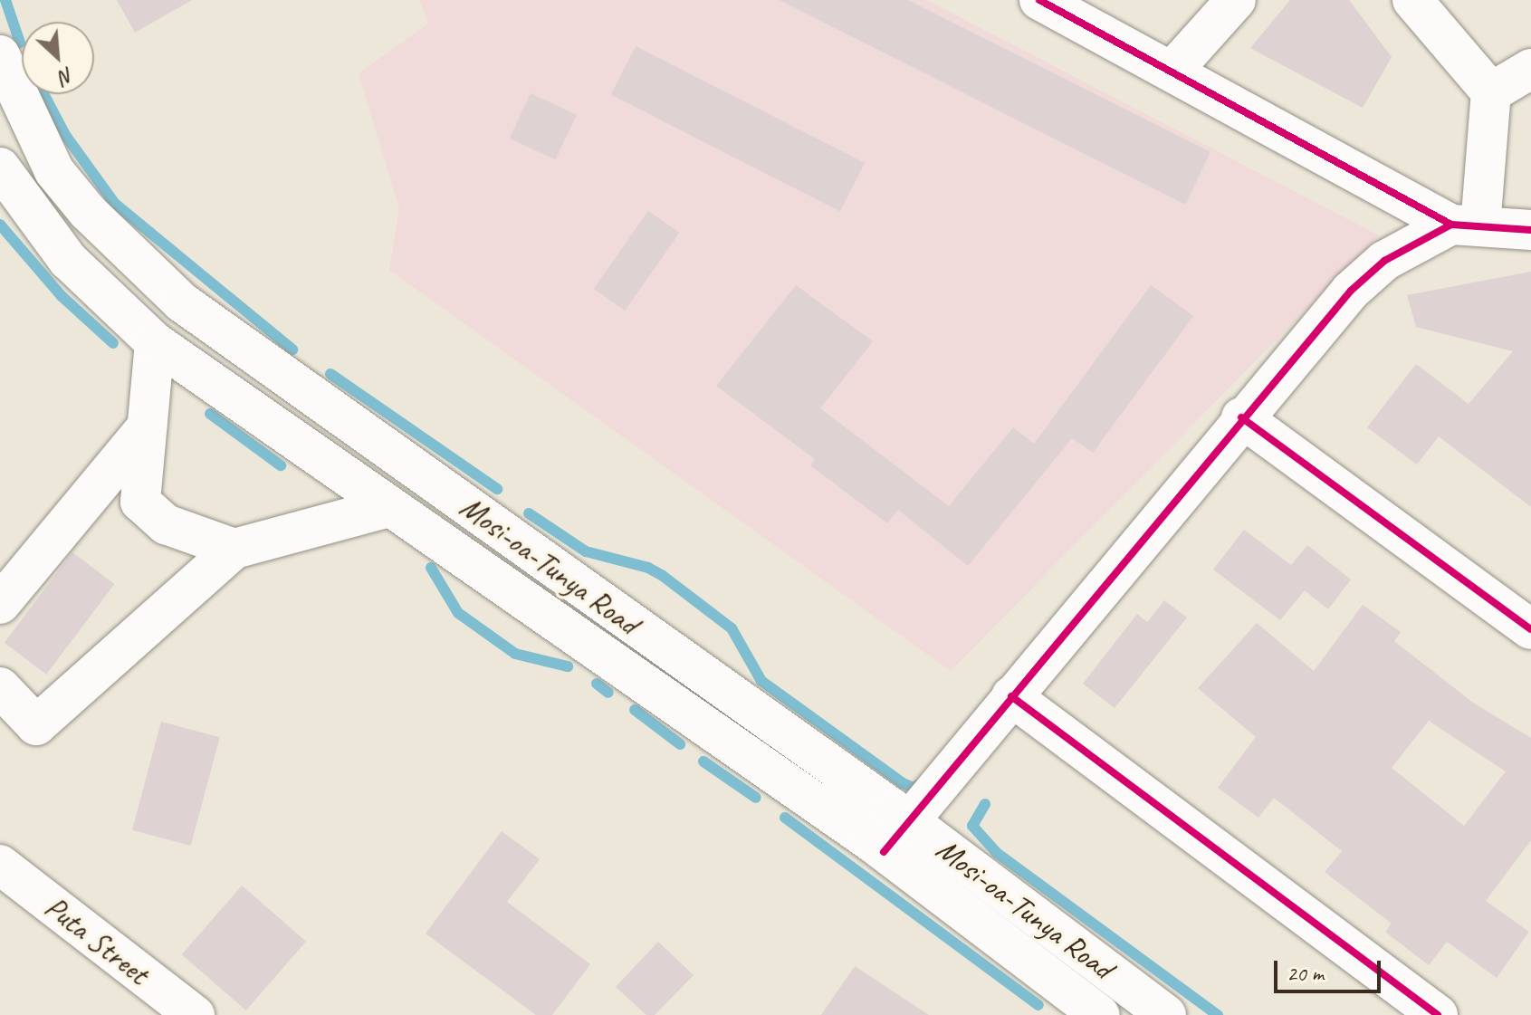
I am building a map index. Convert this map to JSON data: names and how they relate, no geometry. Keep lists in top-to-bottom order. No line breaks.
{"streets":{"street":["Mosi-oa-Tunya Road","Puta Street"]},"scale_bar":"20 m","north":"bottom right"}
